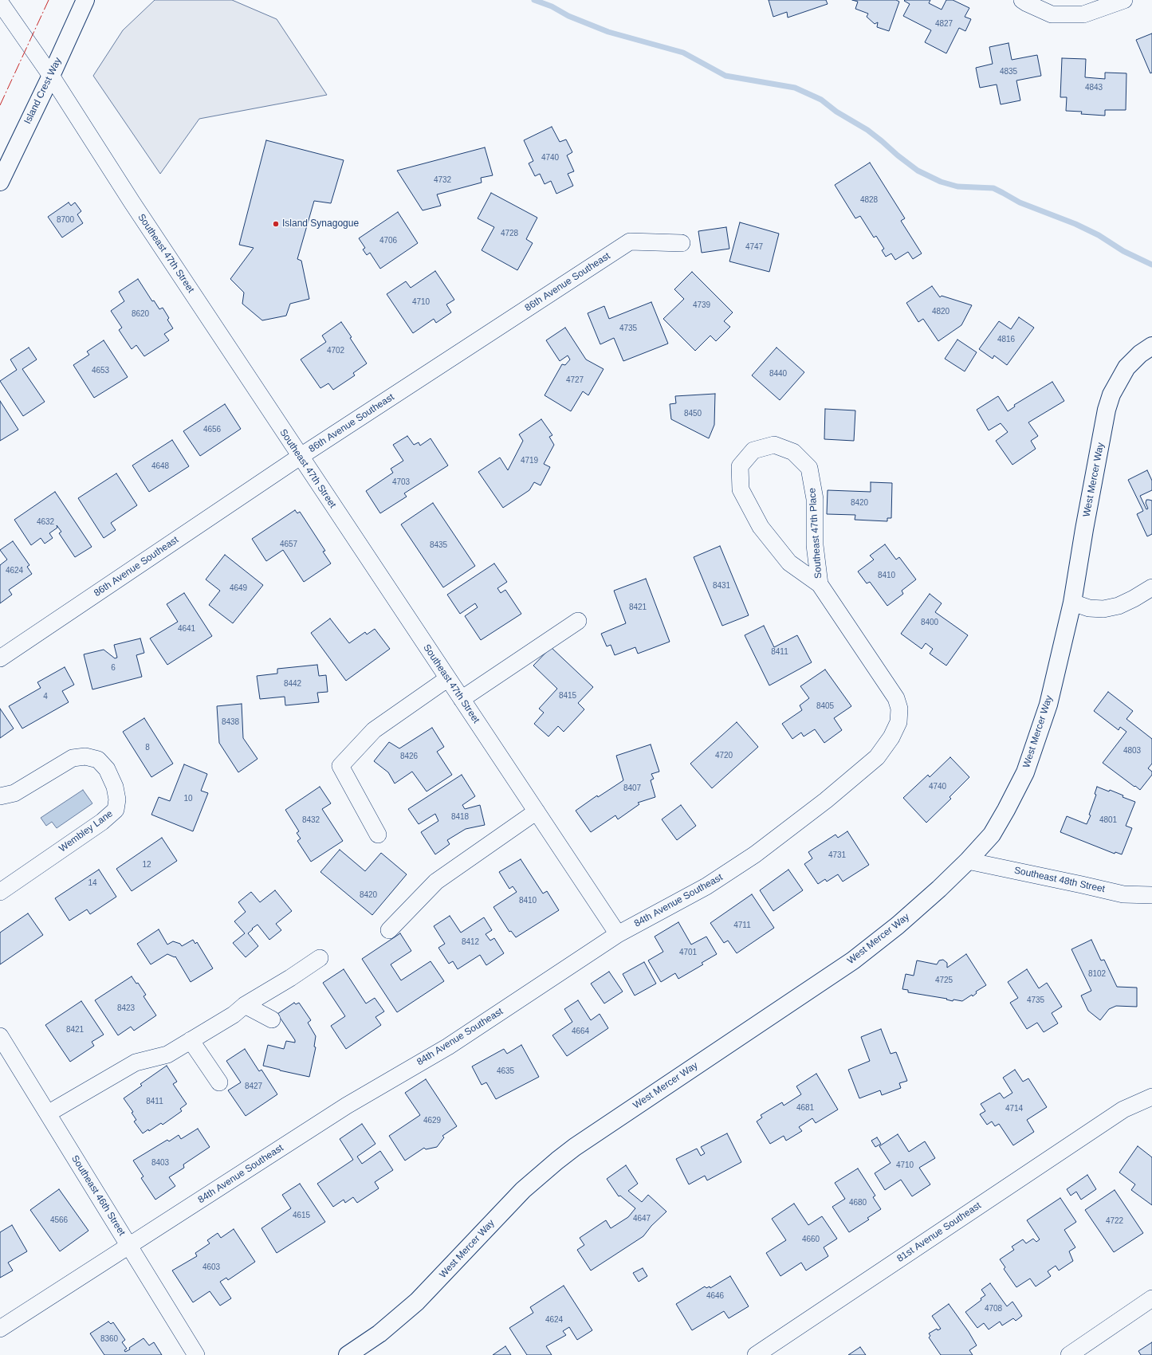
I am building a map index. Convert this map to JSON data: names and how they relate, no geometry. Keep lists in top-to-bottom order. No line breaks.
{"streets":{"street":["Island Crest Way","Southeast 47th Street","86th Avenue Southeast","West Mercer Way","Southeast 47th Place","Wembley Lane","Southeast 48th Street","84th Avenue Southeast","Southeast 46th Street","81st Avenue Southeast"]},"crossings":[["Island Crest Way","Southeast 47th Street"],["Southeast 47th Street","86th Avenue Southeast"],["Southeast 47th Street","84th Avenue Southeast"],["West Mercer Way","Southeast 48th Street"],["Southeast 47th Place","84th Avenue Southeast"],["84th Avenue Southeast","Southeast 46th Street"]],"places":["Island Synagogue"],"house_numbers":["4827","4835","4843","4740","4732","4828","8700","4728","4706","4747","4710","4739","4820","8620","4735","4816","4702","4653","8440","4727","8450","4656","4719","4648","4703","8420","4632","4657","8435","4624","8410","8431","4649","8421","8400","4641","8411","6","8442","8415","4","8405","8438","8","4803","4720","8426","4740","8407","10","8418","8432","4801","4731","12","14","8420","8410","4711","8412","4701","8102","4725","4735","8423","8421","4664","4635","8427","8411","4681","4714","4629","8403","4710","4680","4615","4647","4566","4722","4660","4603","4646","4708","4624","8360"]}
